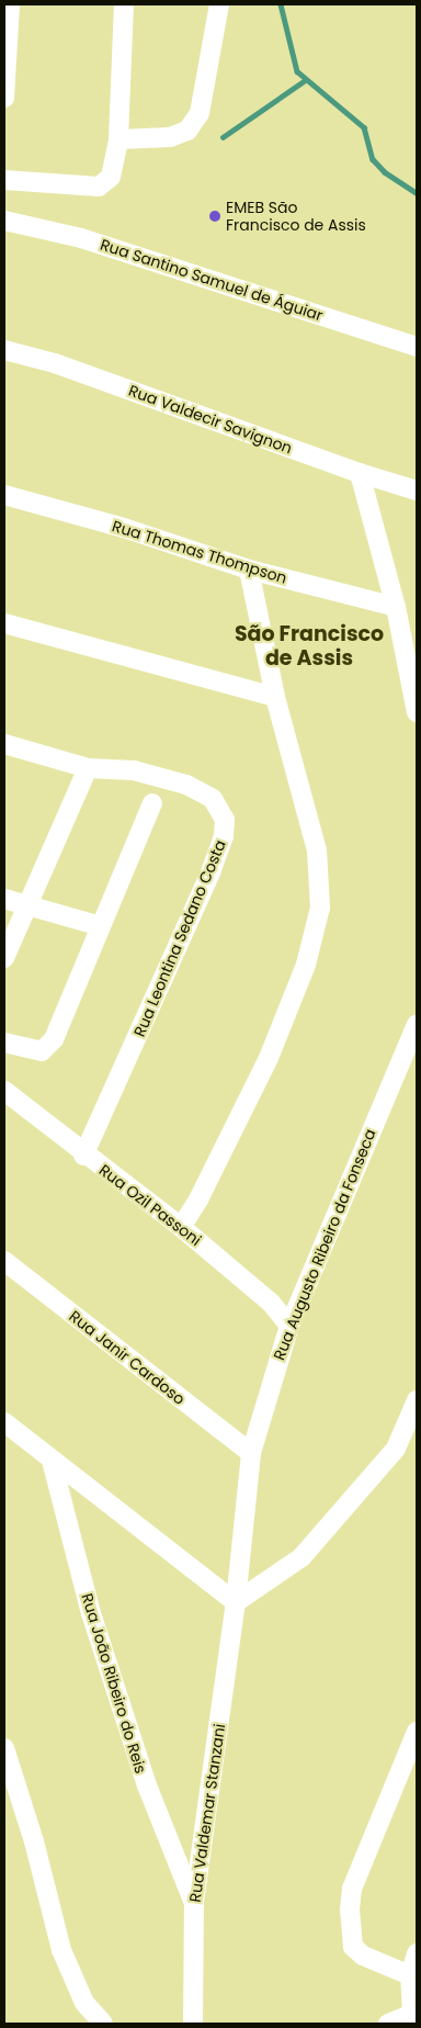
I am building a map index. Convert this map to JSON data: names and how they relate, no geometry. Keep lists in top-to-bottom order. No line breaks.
{"streets":{"street":["Rua Santino Samuel de Águiar","Rua Valdecir Savignon","Rua Thomas Thompson","Rua Leontina Sedano Costa","Rua Ozil Passoni","Rua Augusto Ribeiro da Fonseca","Rua Janir Cardoso","Rua João Ribeiro do Reis","Rua Valdemar Stanzani"]},"crossings":[["Rua Leontina Sedano Costa","Rua Ozil Passoni"],["Rua Ozil Passoni","Rua Augusto Ribeiro da Fonseca"],["Rua Augusto Ribeiro da Fonseca","Rua Janir Cardoso"],["Rua Augusto Ribeiro da Fonseca","Rua Valdemar Stanzani"],["Rua João Ribeiro do Reis","Rua Valdemar Stanzani"]],"districts":["São Francisco de Assis"],"places":["EMEB São Francisco de Assis"]}
